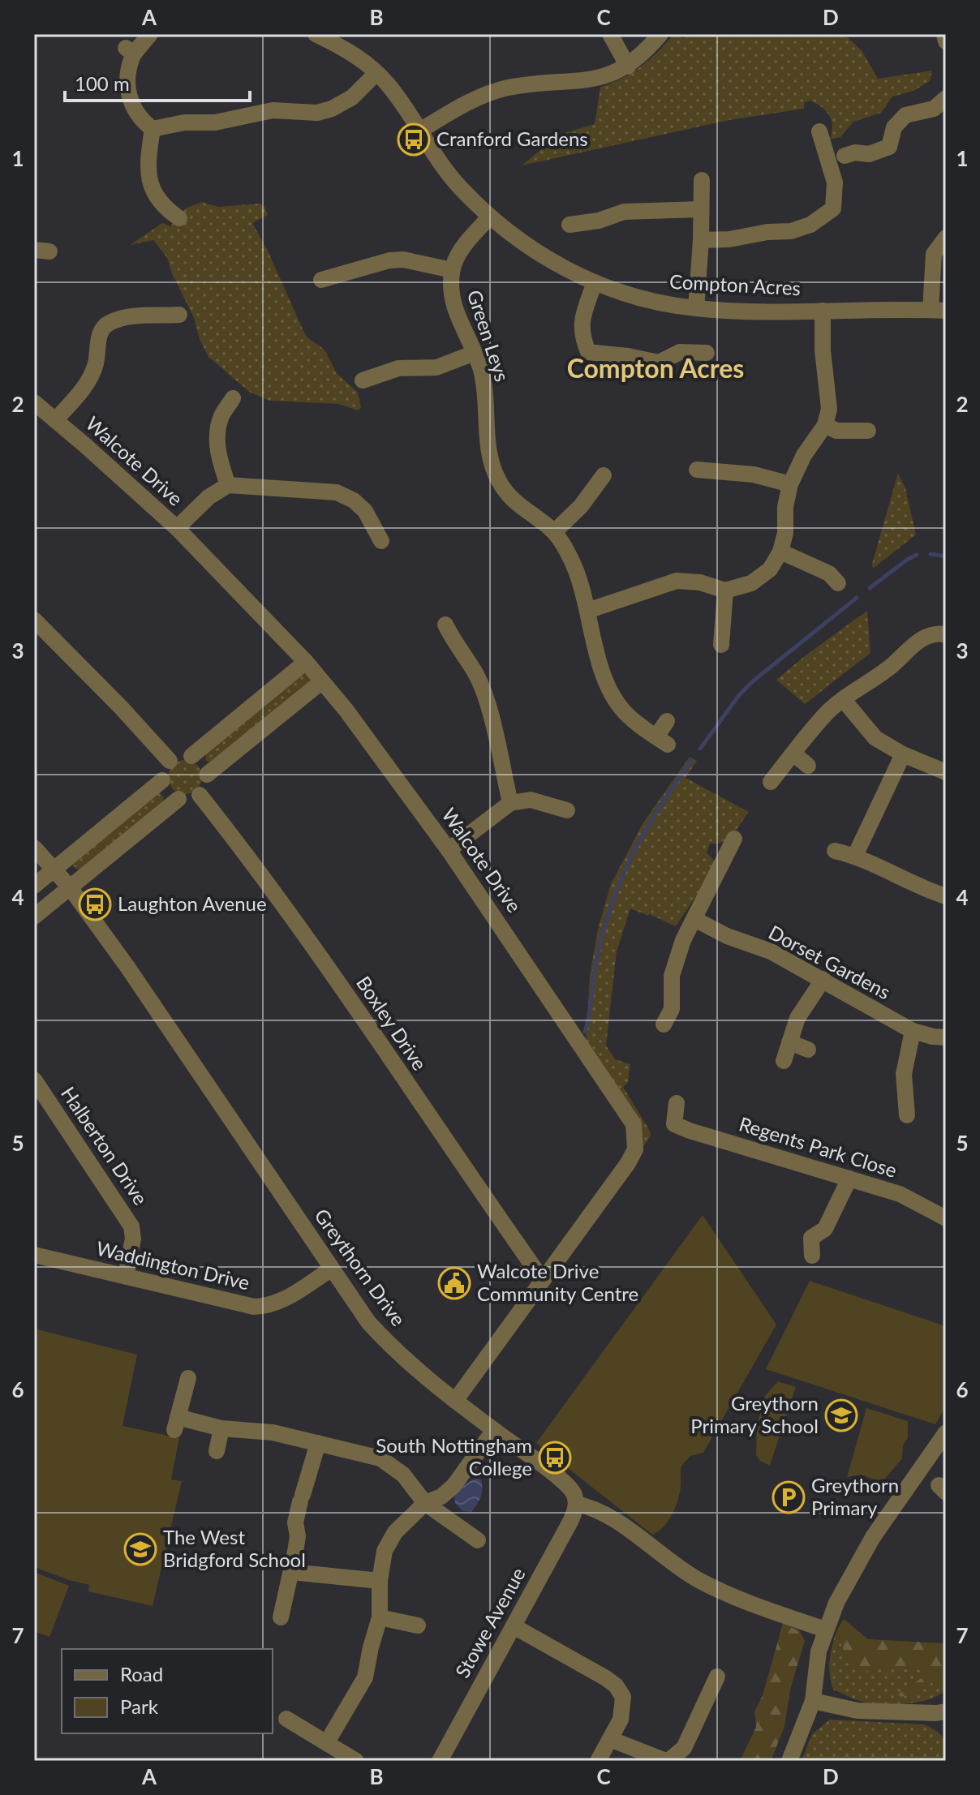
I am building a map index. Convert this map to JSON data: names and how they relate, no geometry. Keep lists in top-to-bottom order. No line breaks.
{"streets":{"street":["Compton Acres","Green Leys","Walcote Drive","Dorset Gardens","Boxley Drive","Halberton Drive","Regents Park Close","Waddington Drive","Greythorn Drive","Stowe Avenue"]},"crossings":[["Compton Acres","Green Leys"],["Walcote Drive","Boxley Drive"],["Walcote Drive","Greythorn Drive"],["Halberton Drive","Waddington Drive"],["Waddington Drive","Greythorn Drive"],["Greythorn Drive","Stowe Avenue"]],"districts":["Compton Acres"],"places":{"bus stop":["Cranford Gardens","Laughton Avenue","South Nottingham College"],"public building":["Walcote Drive Community Centre"],"school or university":["Greythorn Primary School","The West Bridgford School"],"parking":["Greythorn Primary"]},"legend":["Road","Park"],"scale_bar":"100 m","grid":{"columns":["A","B","C","D"],"rows":["1","2","3","4","5","6","7"]}}
